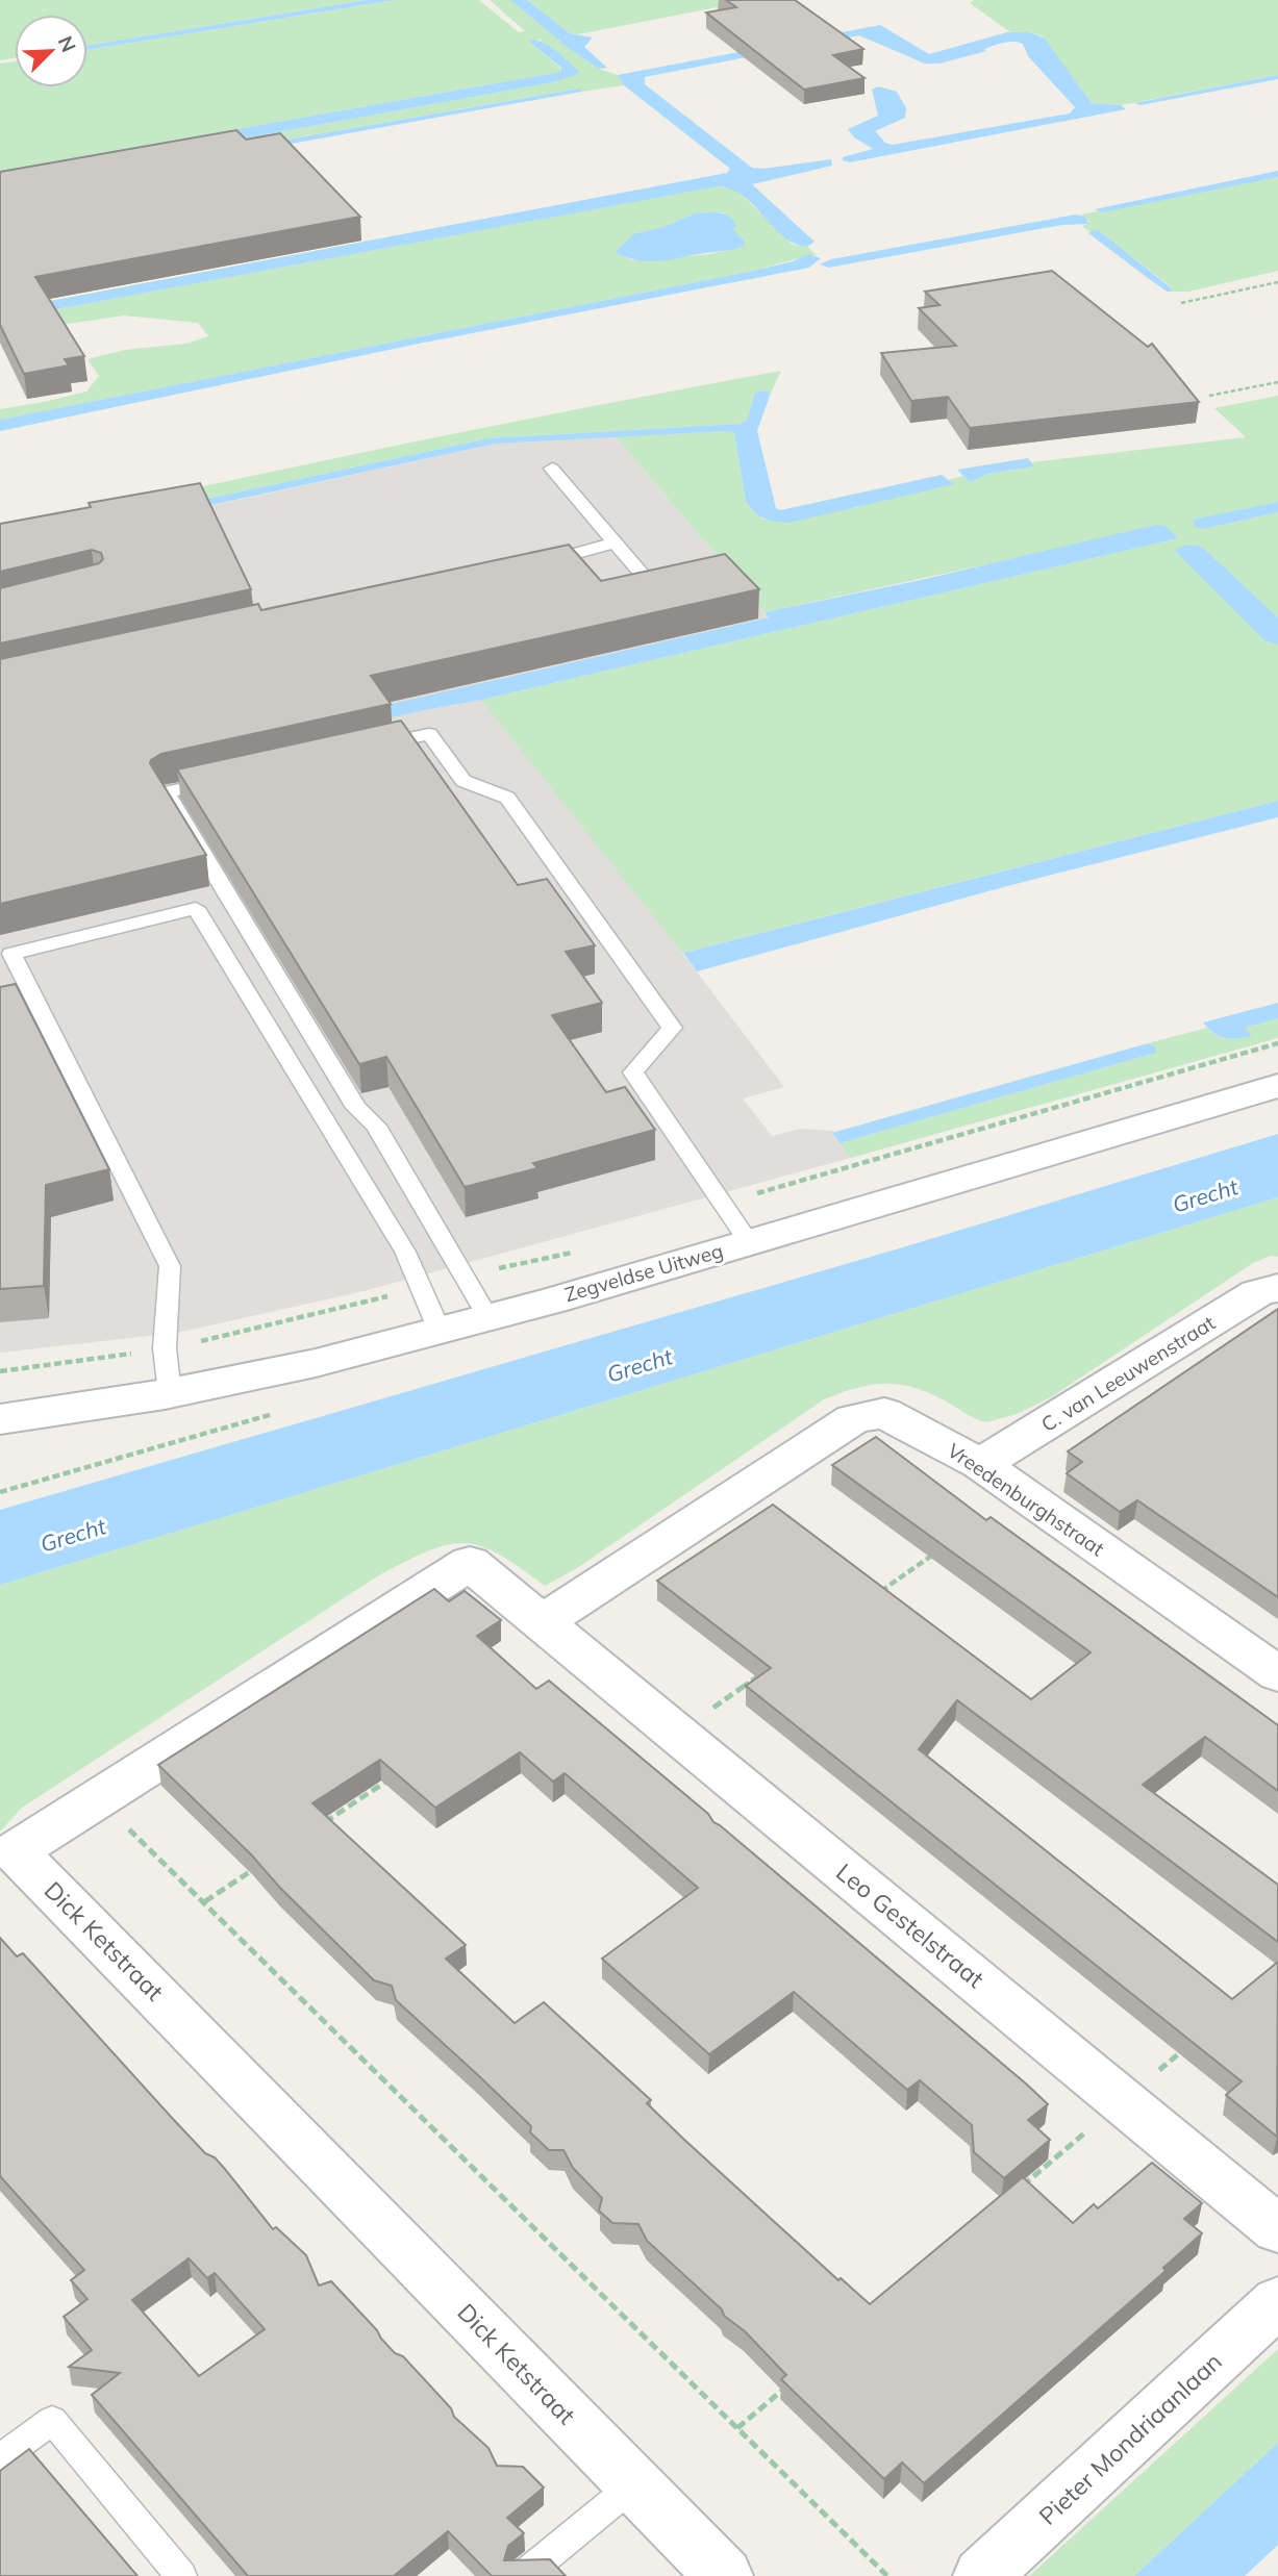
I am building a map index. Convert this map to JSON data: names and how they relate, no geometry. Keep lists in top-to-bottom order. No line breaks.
{"streets":{"street":["Zegveldse Uitweg","C. van Leeuwenstraat","Vreedenburghstraat","Leo Gestelstraat","Dick Ketstraat","Pieter Mondriaanlaan"]},"crossings":[["C. van Leeuwenstraat","Vreedenburghstraat"],["Vreedenburghstraat","Leo Gestelstraat"],["Vreedenburghstraat","Dick Ketstraat"],["Leo Gestelstraat","Dick Ketstraat"]],"water":["Grecht"],"north":"top right"}
